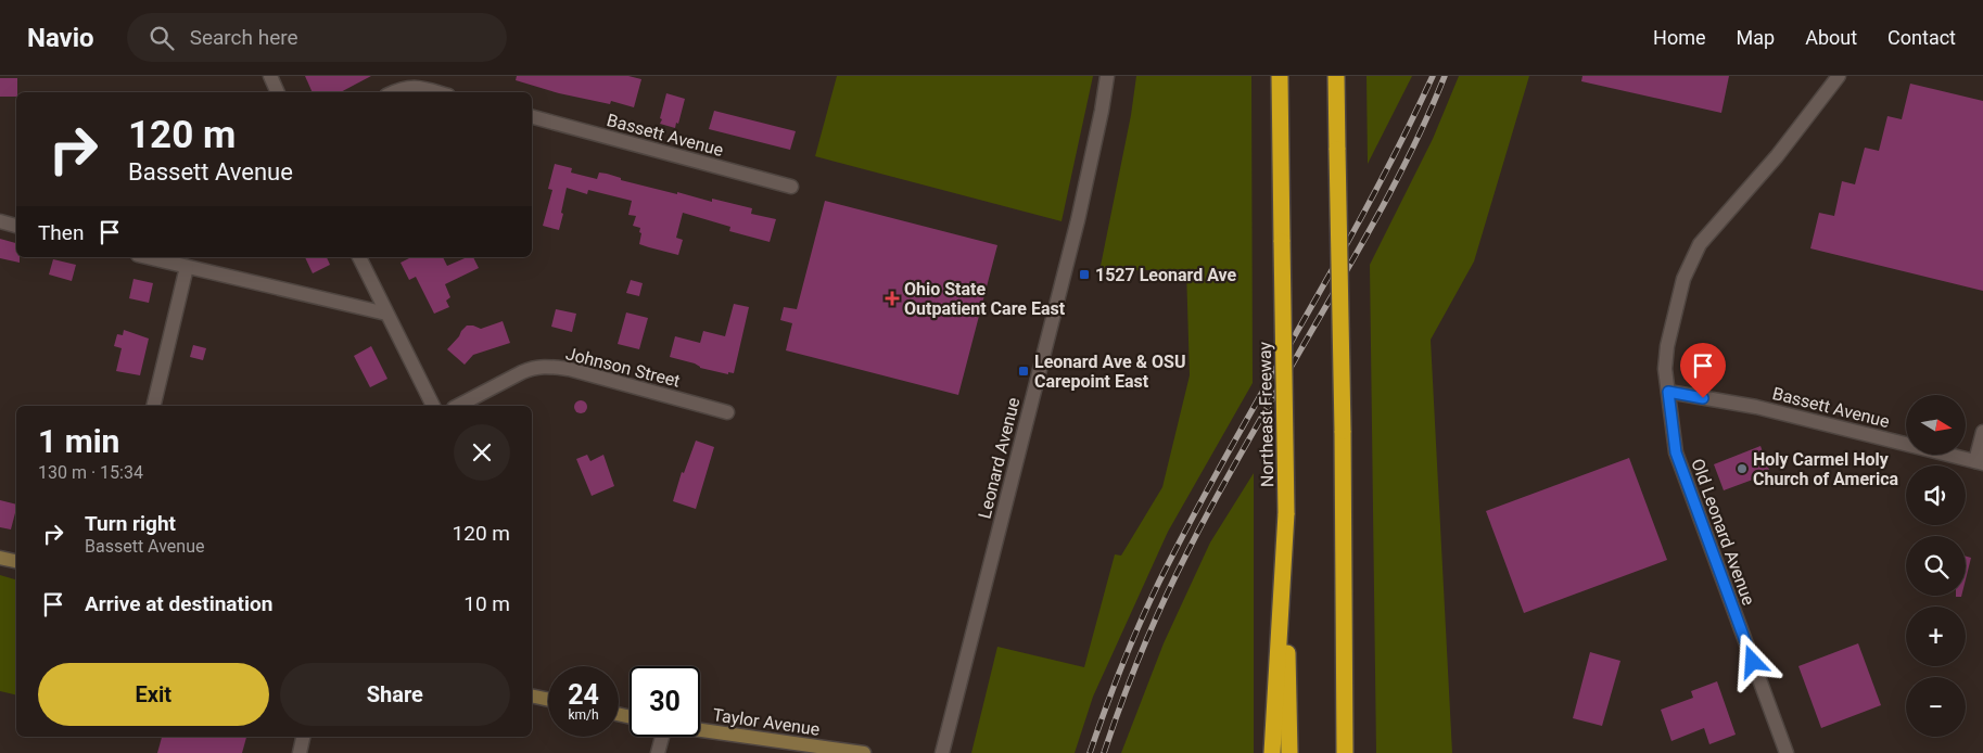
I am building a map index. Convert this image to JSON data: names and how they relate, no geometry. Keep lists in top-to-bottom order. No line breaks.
{"streets":{"highway":["Northeast Freeway"],"main road":["Taylor Avenue"],"street":["Bassett Avenue","Johnson Street","Leonard Avenue","Old Leonard Avenue"]},"crossings":[["Bassett Avenue","Old Leonard Avenue"]],"places":{"transit":["1527 Leonard Ave","Leonard Ave & OSU Carepoint East"],"health":["Ohio State Outpatient Care East"],"other":["Holy Carmel Holy Church of America"]},"north":"right","page":{"header":"Navio","search":"Search here","nav":["Home","Map","About","Contact"],"turn":["120 m","Bassett Avenue"],"then":"Then","map_buttons":["+","−"],"heading":["1 min","130 m · 15:34"],"list":[{"name":"Turn right","note":"Bassett Avenue","value":"120 m"},{"name":"Arrive at destination","value":"10 m"}],"buttons":["Exit","Share"],"speed":"24 km/h","limit":"30"}}
